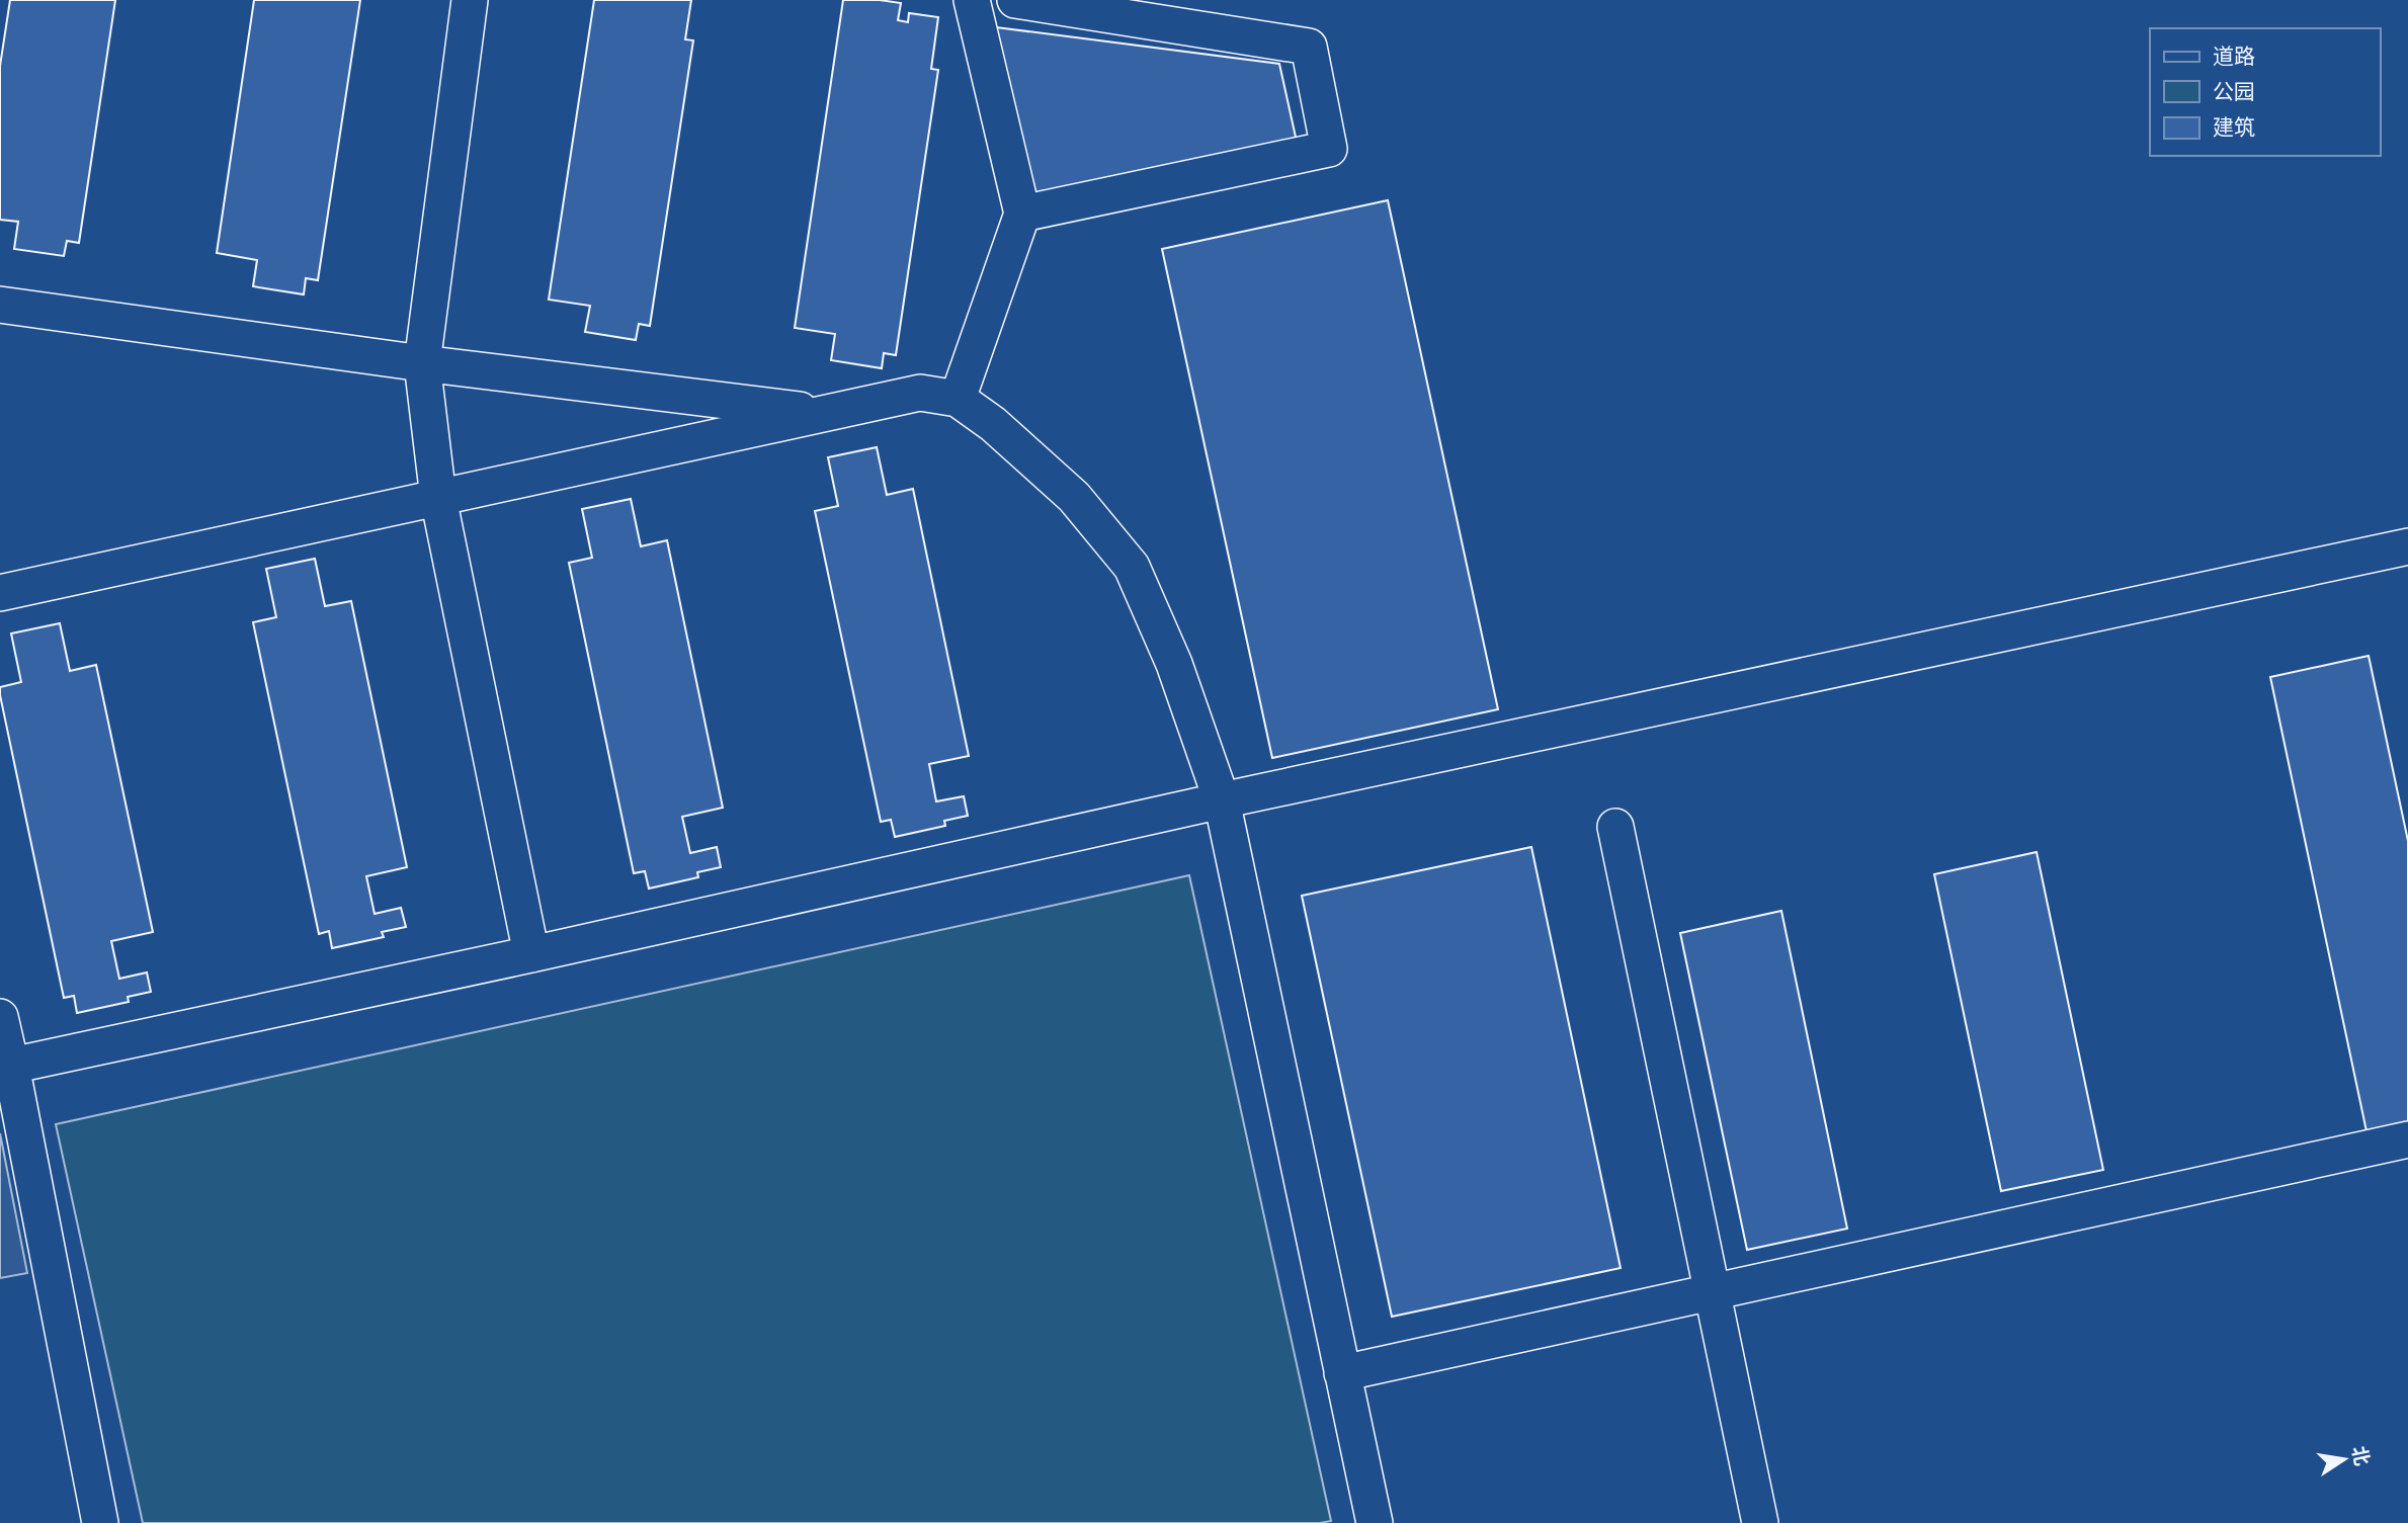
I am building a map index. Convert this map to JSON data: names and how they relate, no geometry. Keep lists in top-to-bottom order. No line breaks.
{"legend":["道路","公园","建筑"],"north":"right"}
